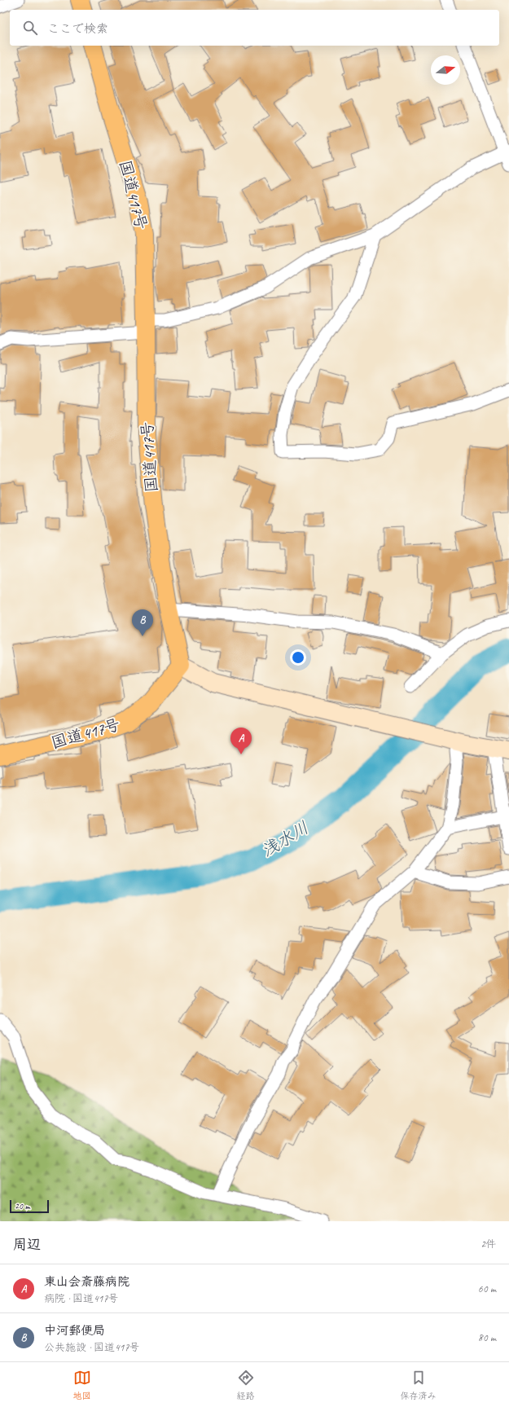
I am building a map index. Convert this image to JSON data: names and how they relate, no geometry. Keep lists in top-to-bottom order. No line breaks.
{"streets":{"highway":["国道417号"]},"water":["浅水川"],"scale_bar":"20 m","north":"right","page":{"search":"ここで検索","pins":["B","A"],"scale":"20 m","heading":["周辺","2件"],"list":[{"mark":"A","name":"東山会斎藤病院","note":"病院 · 国道417号","value":"60 m"},{"mark":"B","name":"中河郵便局","note":"公共施設 · 国道417号","value":"80 m"}],"nav":["地図","経路","保存済み"]}}
